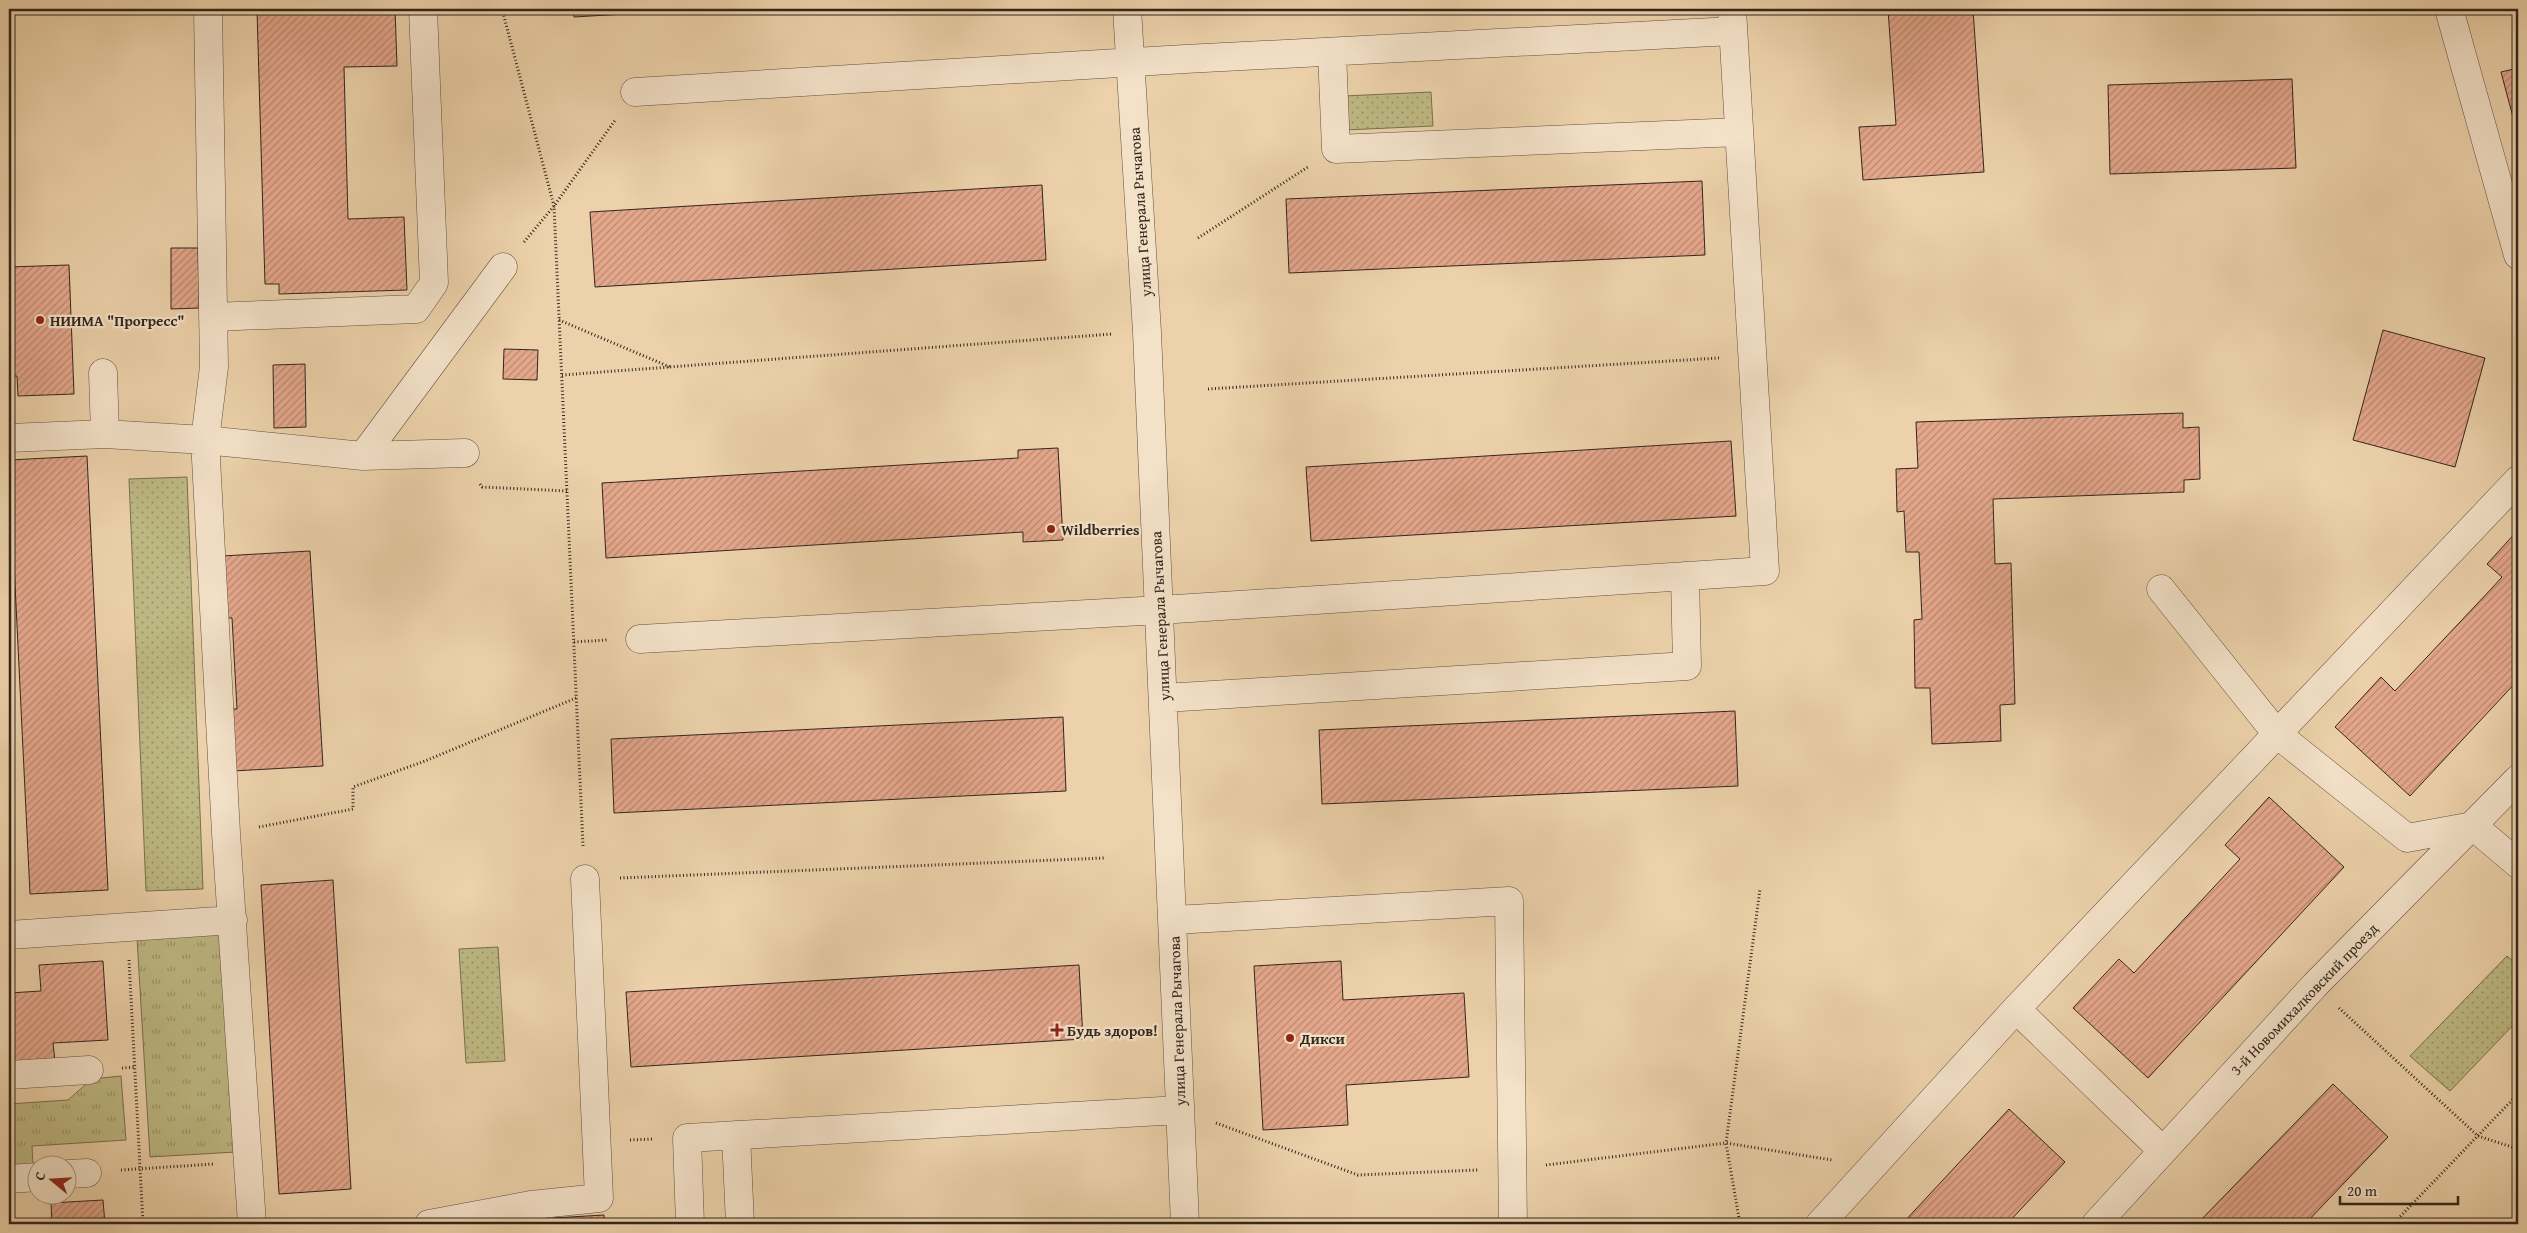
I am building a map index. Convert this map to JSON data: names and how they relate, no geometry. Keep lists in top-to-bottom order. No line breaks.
{"streets":{"street":["улица Генерала Рычагова","3-й Новомихалковский проезд"]},"places":{"other":["НИИМА \"Прогресс\"","Wildberries","Дикси"],"health":["Будь здоров!"]},"scale_bar":"20 m","north":"left"}
